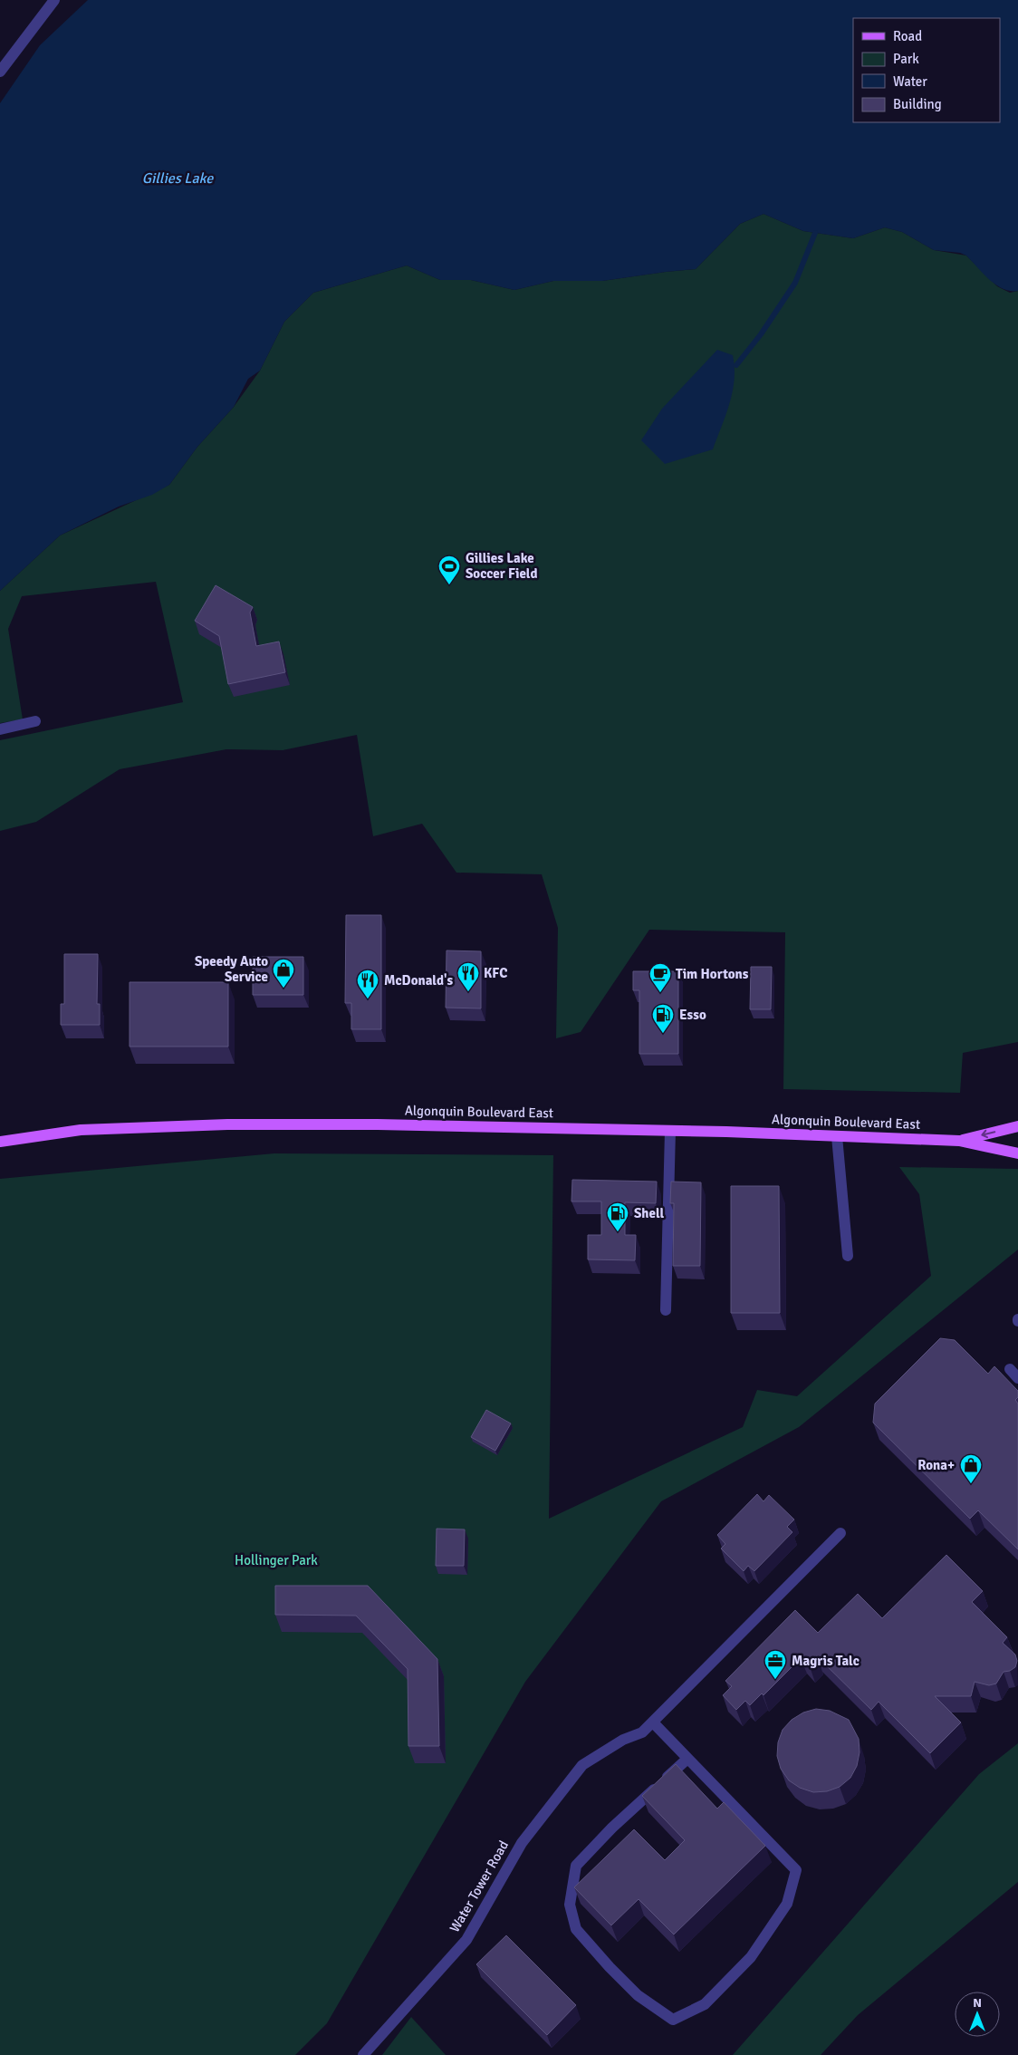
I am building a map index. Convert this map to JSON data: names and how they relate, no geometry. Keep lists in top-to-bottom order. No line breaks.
{"streets":{"main road":["Algonquin Boulevard East"],"street":["Water Tower Road"]},"water":["Gillies Lake"],"parks":["Hollinger Park"],"places":{"sports":["Gillies Lake Soccer Field"],"shop":["Speedy Auto Service","Rona+"],"restaurant":["KFC","McDonald's"],"cafe":["Tim Hortons"],"fuel station":["Esso","Shell"],"office":["Magris Talc"]},"legend":["Road","Park","Water","Building"],"north":"top"}
